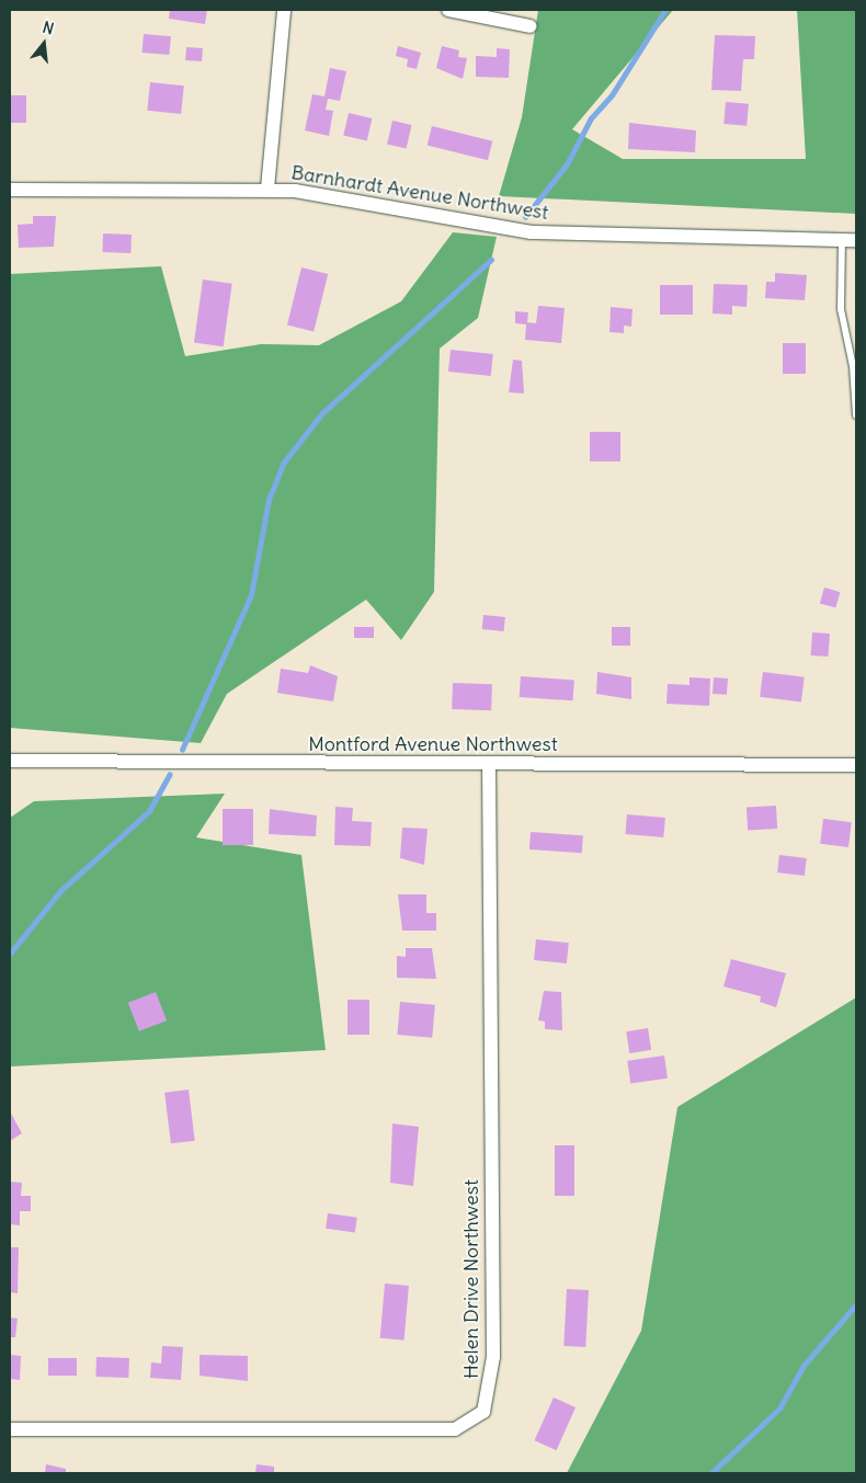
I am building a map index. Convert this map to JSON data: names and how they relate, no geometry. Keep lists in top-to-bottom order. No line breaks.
{"streets":{"street":["Barnhardt Avenue Northwest","Montford Avenue Northwest","Helen Drive Northwest"]},"crossings":[["Montford Avenue Northwest","Helen Drive Northwest"]],"north":"top"}
